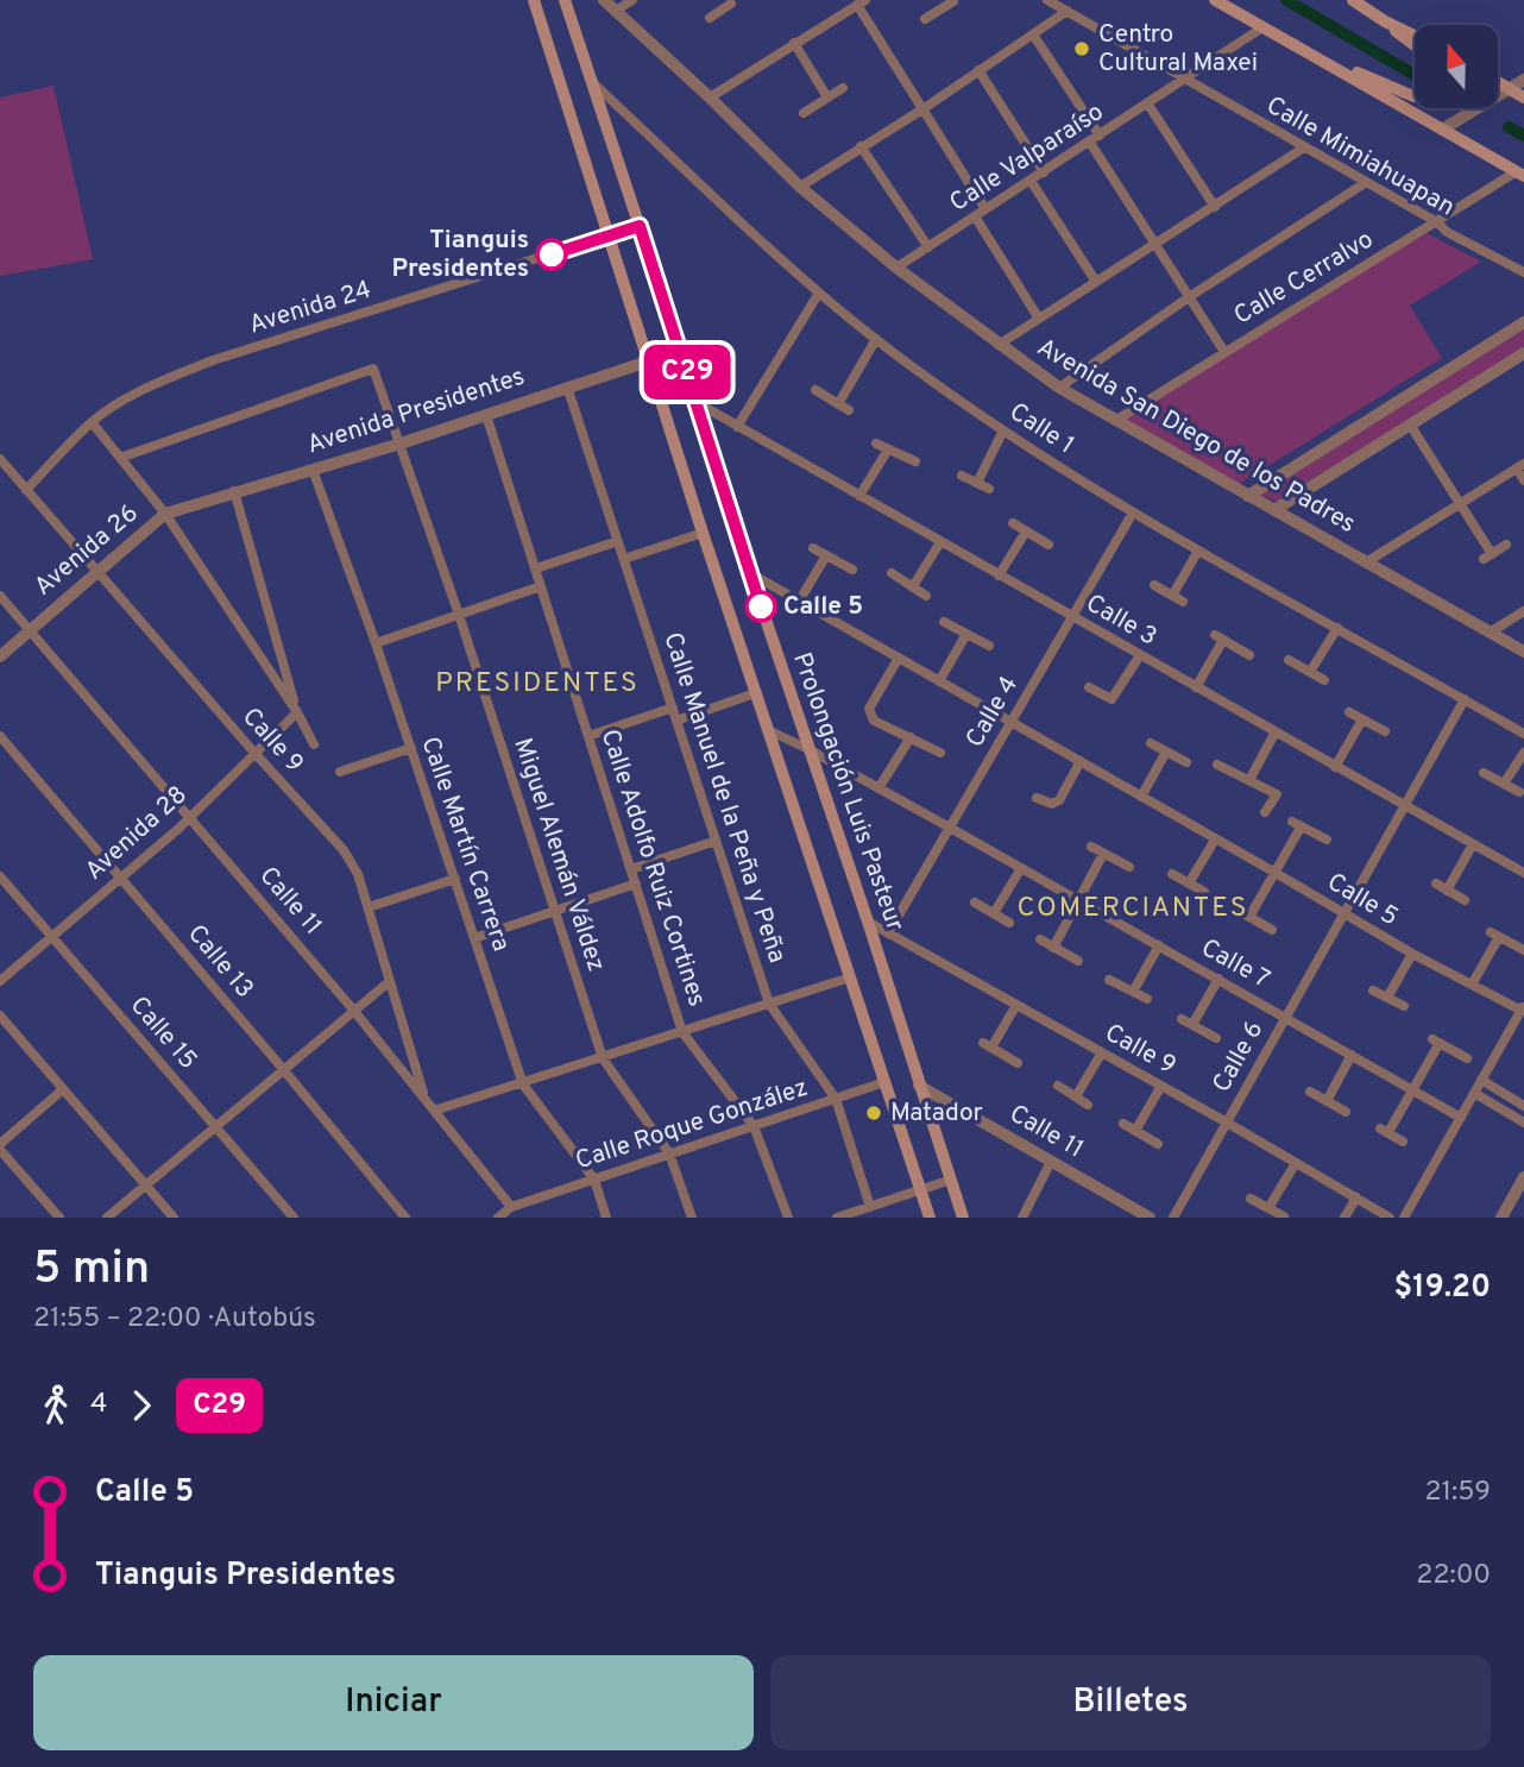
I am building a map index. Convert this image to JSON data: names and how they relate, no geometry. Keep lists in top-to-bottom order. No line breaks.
{"streets":{"main road":["Prolongación Luis Pasteur"],"street":["Calle Mimiahuapan","Calle Valparaíso","Calle Cerralvo","Avenida 24","Avenida Presidentes","Calle 1","Avenida San Diego de los Padres","Avenida 26","Calle 3","Calle 4","Calle 9","Calle Manuel de la Peña y Peña","Avenida 28","Calle Martín Carrera","Miguel Alemán Váldez","Calle Adolfo Ruiz Cortines","Calle 5","Calle 11","Calle 13","Calle 7","Calle 15","Calle 6","Calle Roque González"]},"crossings":[["Calle Mimiahuapan","Calle Valparaíso"],["Calle Mimiahuapan","Calle Cerralvo"],["Calle Valparaíso","Avenida San Diego de los Padres"],["Calle Cerralvo","Avenida San Diego de los Padres"],["Avenida 24","Calle 9"],["Avenida 24","Prolongación Luis Pasteur"],["Avenida Presidentes","Avenida 26"],["Avenida Presidentes","Prolongación Luis Pasteur"],["Avenida Presidentes","Calle Manuel de la Peña y Peña"],["Avenida Presidentes","Calle Martín Carrera"],["Avenida Presidentes","Miguel Alemán Váldez"],["Avenida Presidentes","Calle Adolfo Ruiz Cortines"],["Calle 1","Calle 4"],["Calle 1","Prolongación Luis Pasteur"],["Calle 1","Calle 6"],["Avenida 26","Calle 9"],["Avenida 26","Calle 11"],["Calle 3","Calle 4"],["Calle 3","Prolongación Luis Pasteur"],["Calle 3","Calle 6"],["Calle 4","Calle 9"],["Calle 4","Calle 5"],["Calle 4","Calle 7"],["Calle 9","Prolongación Luis Pasteur"],["Calle 9","Avenida 28"],["Calle 9","Calle 11"],["Calle 9","Calle 6"],["Prolongación Luis Pasteur","Calle 5"],["Prolongación Luis Pasteur","Calle 11"],["Prolongación Luis Pasteur","Calle 7"],["Calle Manuel de la Peña y Peña","Calle Roque González"],["Avenida 28","Calle 11"],["Avenida 28","Calle 13"],["Avenida 28","Calle 15"],["Calle Martín Carrera","Calle Roque González"],["Miguel Alemán Váldez","Calle Roque González"],["Calle Adolfo Ruiz Cortines","Calle Roque González"],["Calle 5","Calle 6"],["Calle 11","Calle Roque González"],["Calle 7","Calle 6"]],"districts":["PRESIDENTES","COMERCIANTES"],"places":["Centro Cultural Maxei","Tianguis Presidentes","Calle 5","Matador"],"lines":["bus line C29"],"north":"top","page":{"on_map":"C29","heading":["5 min","21:55 – 22:00 · Autobús","$19.20"],"legs":["4","C29"],"list":[{"name":"Calle 5","value":"21:59"},{"name":"Tianguis Presidentes","value":"22:00"}],"buttons":["Iniciar","Billetes"]}}
